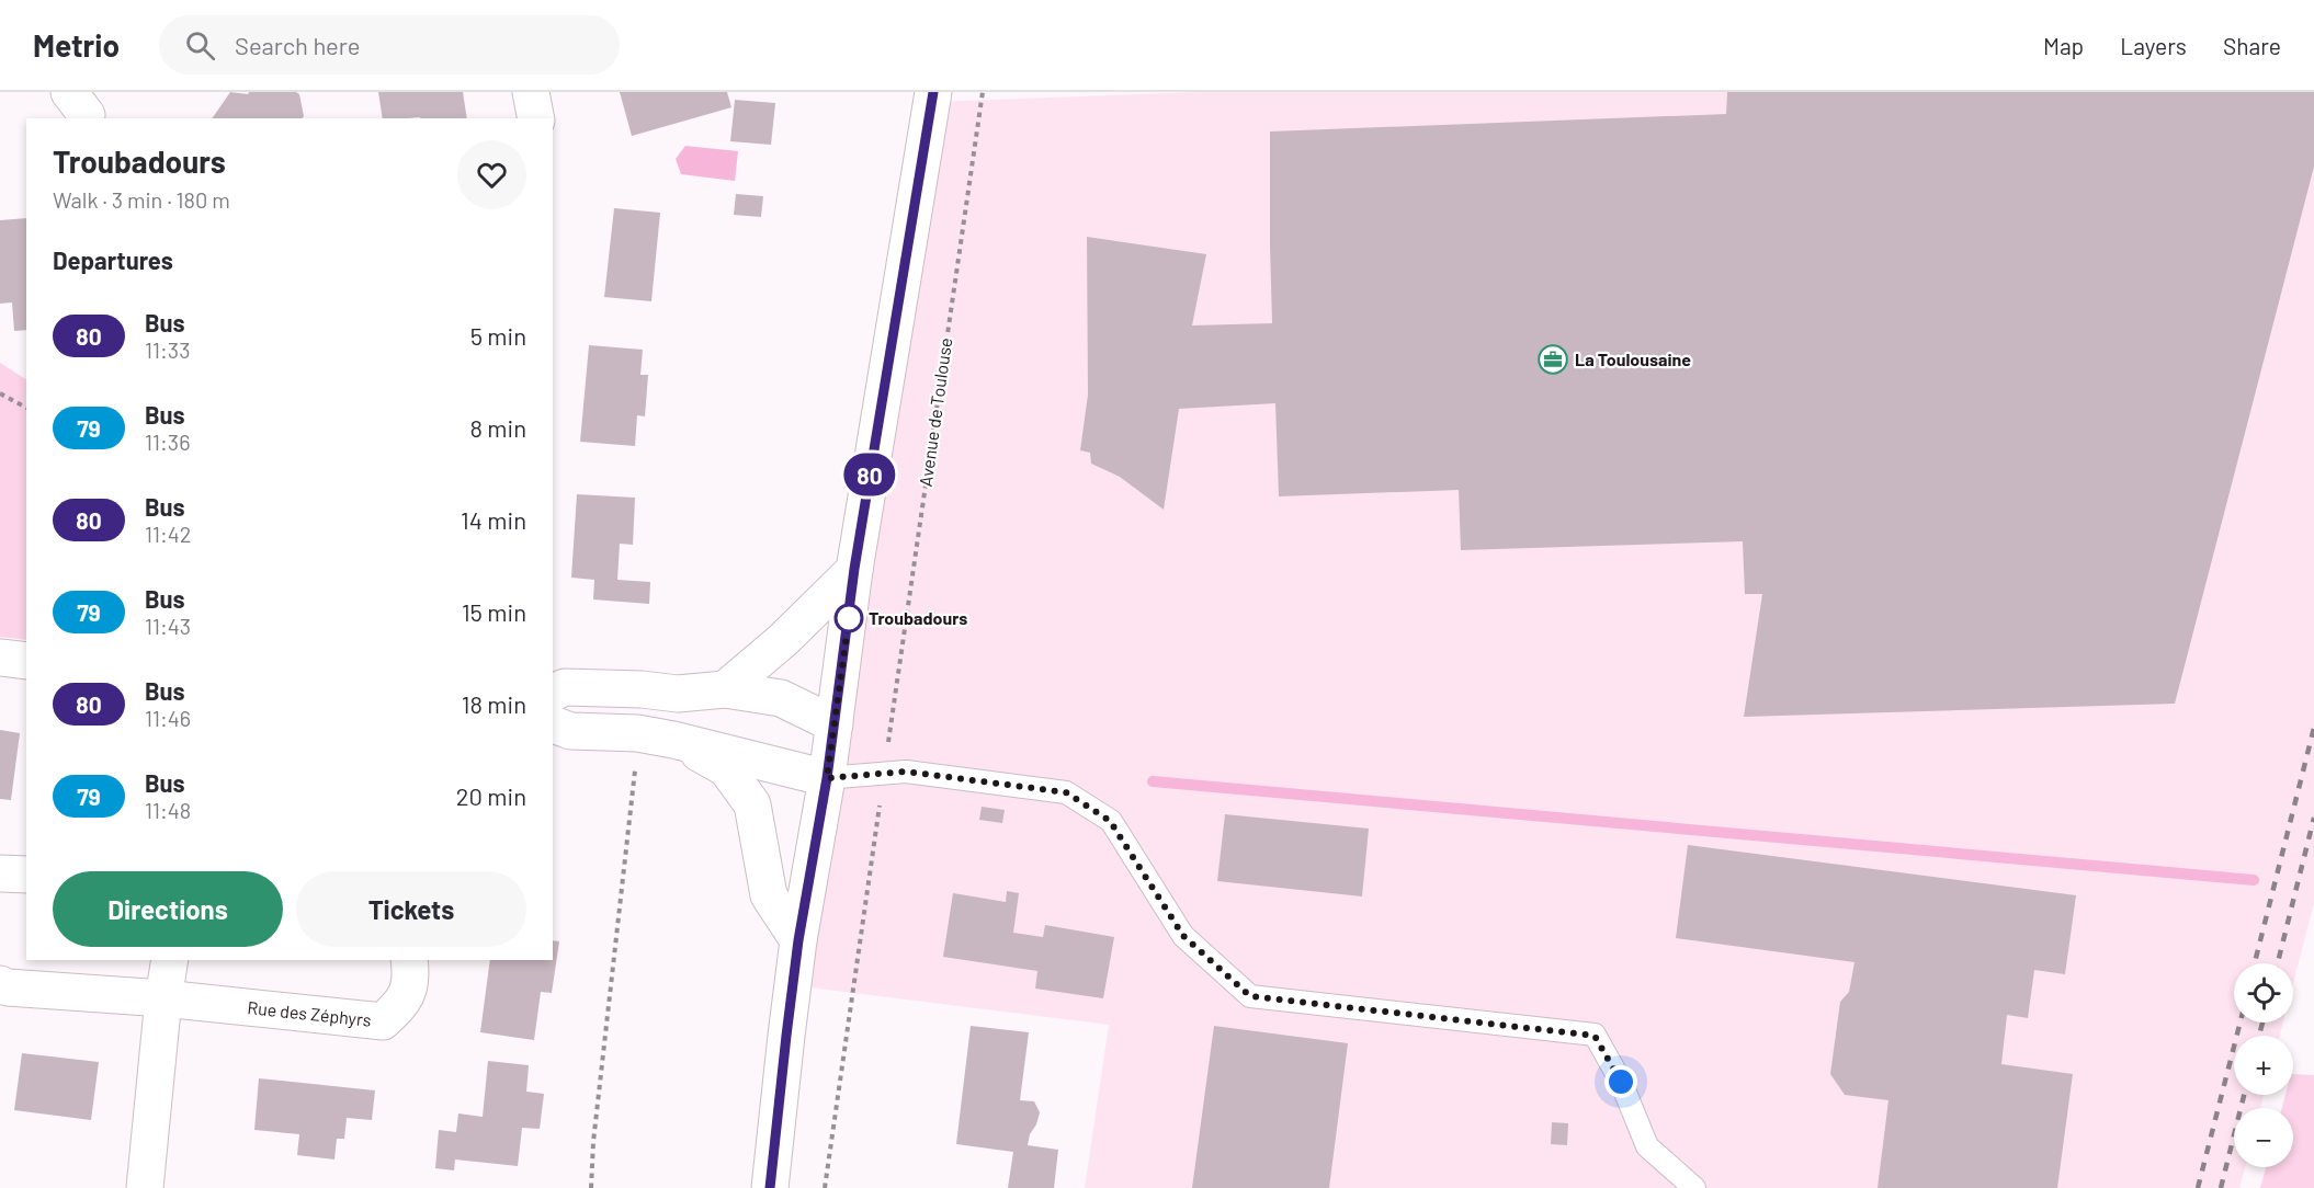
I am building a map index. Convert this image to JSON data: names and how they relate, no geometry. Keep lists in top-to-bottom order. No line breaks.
{"streets":{"street":["Rue des Zéphyrs"],"path":["Avenue de Toulouse"]},"places":{"office":["La Toulousaine"],"other":["Troubadours"]},"lines":["bus line 80"],"page":{"header":"Metrio","search":"Search here","nav":["Map","Layers","Share"],"on_map":"80","heading":[["Troubadours","Walk · 3 min · 180 m"],"Departures"],"list":[{"mark":"80","name":"Bus","note":"11:33","value":"5 min"},{"mark":"79","name":"Bus","note":"11:36","value":"8 min"},{"mark":"80","name":"Bus","note":"11:42","value":"14 min"},{"mark":"79","name":"Bus","note":"11:43","value":"15 min"},{"mark":"80","name":"Bus","note":"11:46","value":"18 min"},{"mark":"79","name":"Bus","note":"11:48","value":"20 min"}],"buttons":["Directions","Tickets"],"map_buttons":["+","−"]}}
